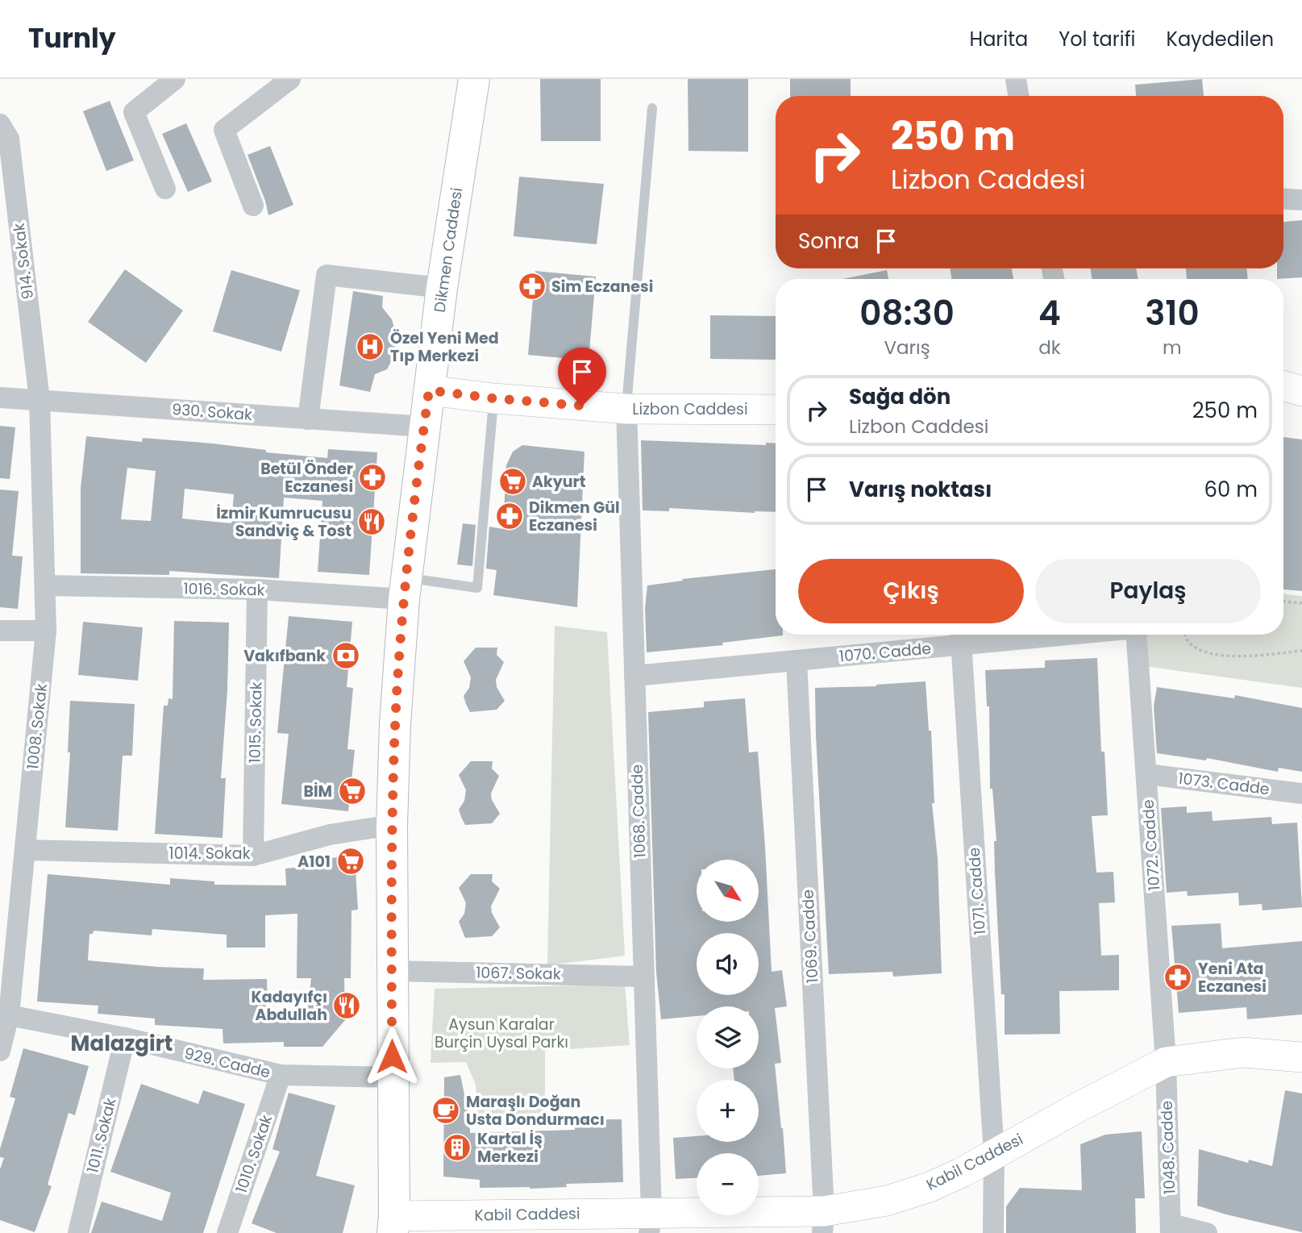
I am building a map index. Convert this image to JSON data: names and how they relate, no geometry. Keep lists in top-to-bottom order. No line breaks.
{"streets":{"main road":["Dikmen Caddesi","Lizbon Caddesi","Kabil Caddesi"],"street":["914. Sokak","930. Sokak","1016. Sokak","1070. Cadde","1015. Sokak","1008. Sokak","1073. Cadde","1068. Cadde","1072. Cadde","1014. Sokak","1071. Cadde","1069. Cadde","1067. Sokak","929. Cadde","1011. Sokak","1048. Cadde","1010. Sokak"]},"crossings":[["Dikmen Caddesi","Lizbon Caddesi"],["Dikmen Caddesi","930. Sokak"],["Dikmen Caddesi","1016. Sokak"],["Dikmen Caddesi","1014. Sokak"],["Dikmen Caddesi","1067. Sokak"],["Dikmen Caddesi","929. Cadde"],["Dikmen Caddesi","Kabil Caddesi"],["914. Sokak","930. Sokak"],["914. Sokak","1008. Sokak"],["Lizbon Caddesi","1068. Cadde"],["930. Sokak","1008. Sokak"],["1016. Sokak","1015. Sokak"],["1016. Sokak","1008. Sokak"],["1070. Cadde","1068. Cadde"],["1070. Cadde","1071. Cadde"],["1070. Cadde","1069. Cadde"],["1015. Sokak","1014. Sokak"],["1008. Sokak","1014. Sokak"],["1008. Sokak","929. Cadde"],["1073. Cadde","1072. Cadde"],["1068. Cadde","1067. Sokak"],["1068. Cadde","Kabil Caddesi"],["1072. Cadde","1048. Cadde"],["1072. Cadde","Kabil Caddesi"],["1071. Cadde","Kabil Caddesi"],["1069. Cadde","Kabil Caddesi"],["929. Cadde","1011. Sokak"],["929. Cadde","1010. Sokak"],["1048. Cadde","Kabil Caddesi"]],"districts":["Malazgirt"],"parks":["Aysun Karalar Burçin Uysal Parkı"],"places":{"pharmacy":["Sim Eczanesi","Betül Önder Eczanesi","Dikmen Gül Eczanesi","Yeni Ata Eczanesi"],"hospital":["Özel Yeni Med Tıp Merkezi"],"supermarket":["Akyurt","BİM","A101"],"restaurant":["İzmir Kumrucusu Sandviç & Tost","Kadayıfçı Abdullah"],"bank":["Vakıfbank"],"cafe":["Maraşlı Doğan Usta Dondurmacı"],"building":["Kartal İş Merkezi"]},"north":"bottom right","page":{"header":"Turnly","nav":["Harita","Yol tarifi","Kaydedilen"],"turn":["250 m","Lizbon Caddesi"],"then":"Sonra","eta":["08:30","Varış","4","dk","310","m"],"list":[{"name":"Sağa dön","note":"Lizbon Caddesi","value":"250 m"},{"name":"Varış noktası","value":"60 m"}],"buttons":["Çıkış","Paylaş"],"map_buttons":["+","−"]}}
